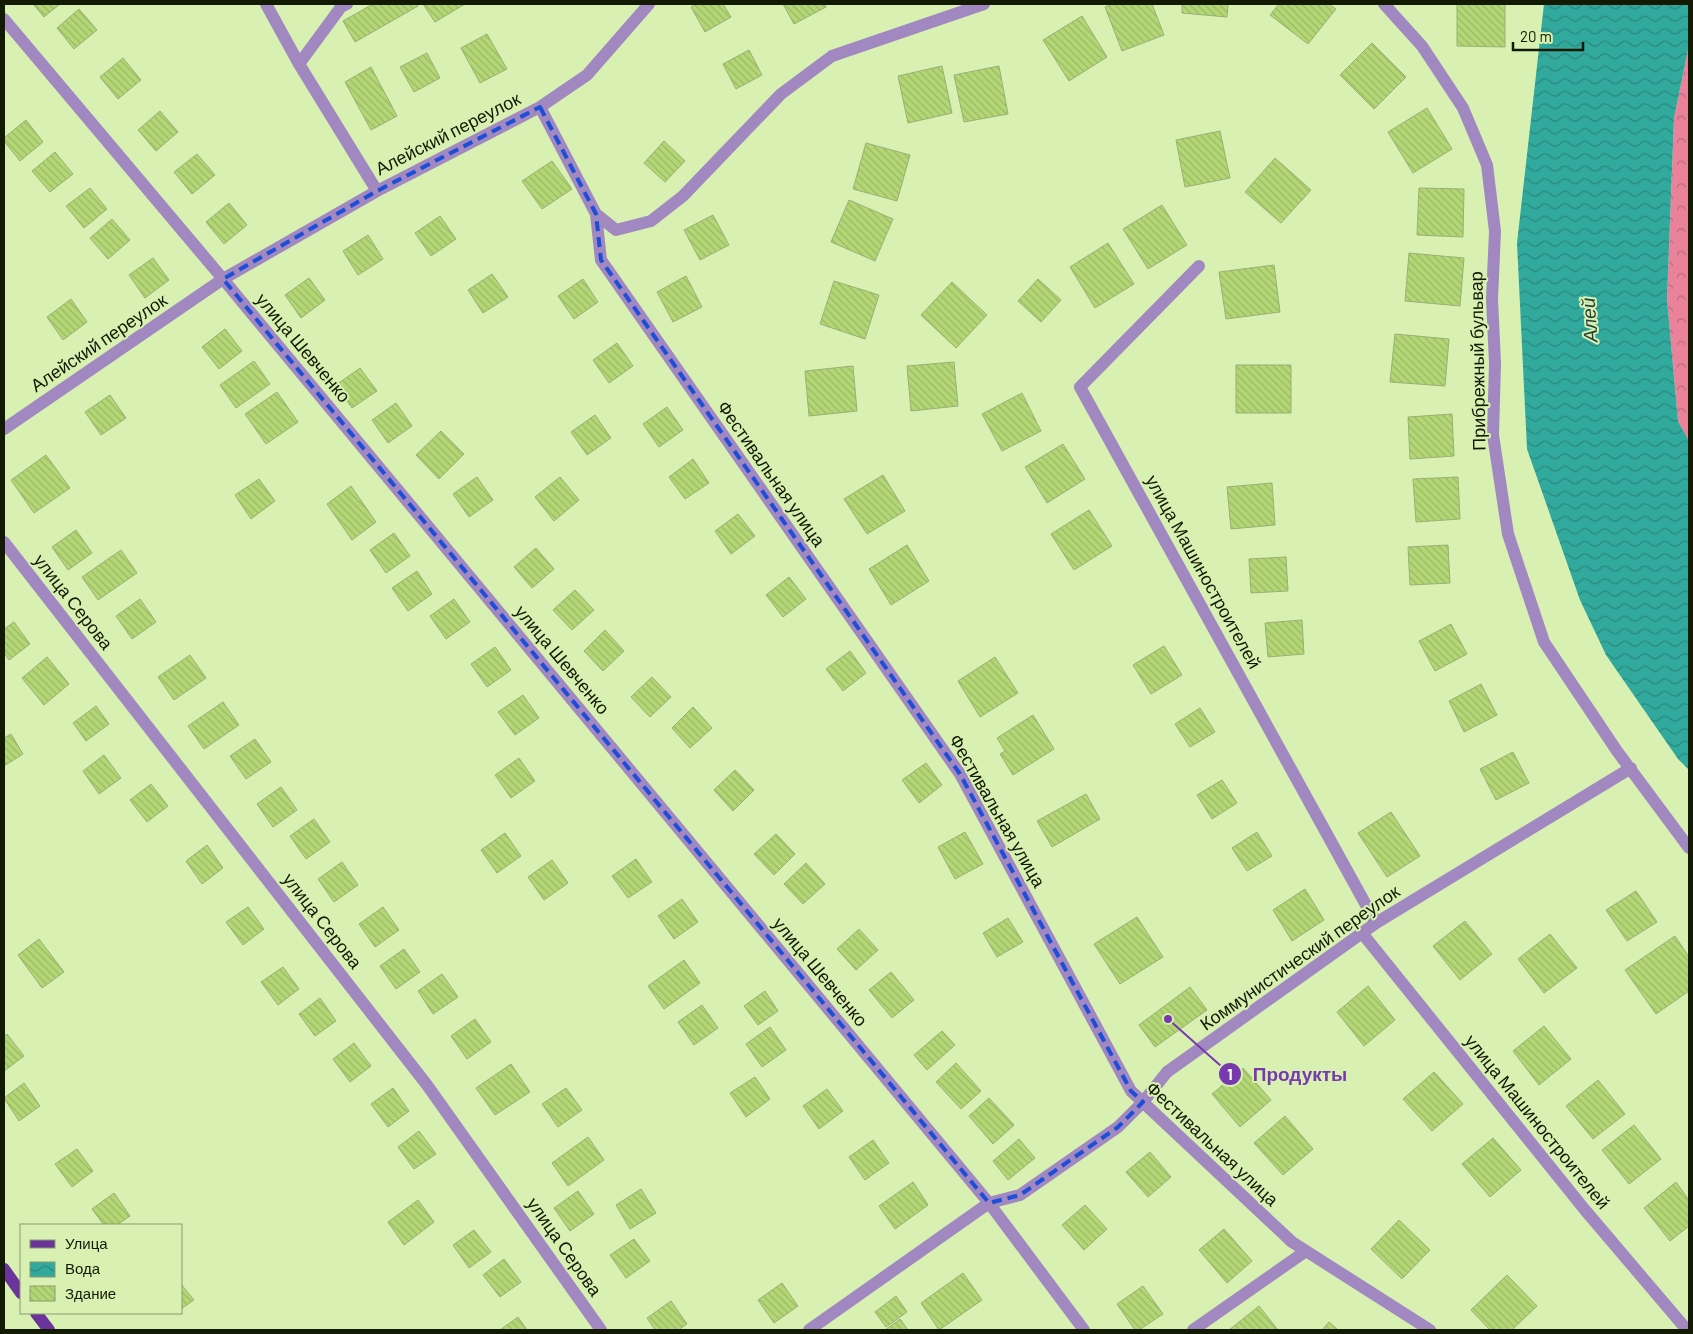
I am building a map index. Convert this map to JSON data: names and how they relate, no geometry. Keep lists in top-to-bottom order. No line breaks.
{"streets":{"street":["Алейский переулок","улица Шевченко","Прибрежный бульвар","Фестивальная улица","улица Машиностроителей","улица Серова","Коммунистический переулок"]},"crossings":[["Алейский переулок","улица Шевченко"],["Алейский переулок","Фестивальная улица"],["улица Шевченко","Коммунистический переулок"],["Прибрежный бульвар","Коммунистический переулок"],["Фестивальная улица","Коммунистический переулок"],["улица Машиностроителей","Коммунистический переулок"]],"water":["Алей"],"places":["Продукты"],"legend":["Улица","Вода","Здание"],"scale_bar":"20 m"}
